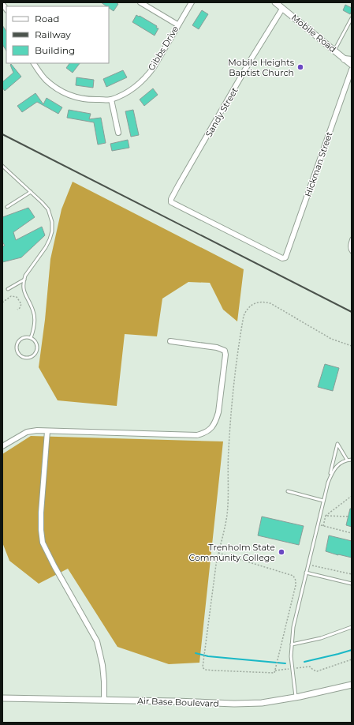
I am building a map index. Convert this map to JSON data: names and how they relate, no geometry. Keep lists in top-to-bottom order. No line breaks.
{"streets":{"street":["Mobile Road","Gibbs Drive","Sandy Street","Hickman Street","Air Base Boulevard"]},"crossings":[["Mobile Road","Sandy Street"],["Sandy Street","Hickman Street"]],"places":["Mobile Heights Baptist Church","Trenholm State Community College"],"legend":["Road","Railway","Building"]}
